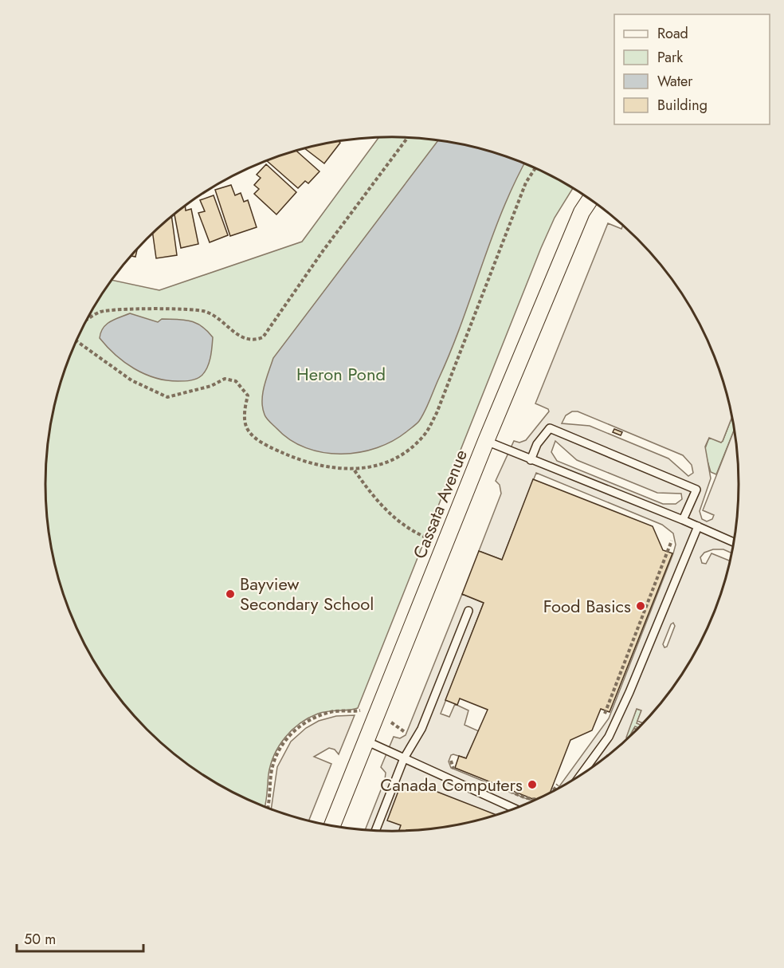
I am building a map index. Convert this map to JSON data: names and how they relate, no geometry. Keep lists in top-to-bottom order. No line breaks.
{"streets":{"street":["Cassata Avenue"]},"parks":["Heron Pond"],"places":["Bayview Secondary School","Food Basics","Canada Computers"],"legend":["Road","Park","Water","Building"],"scale_bar":"50 m"}
